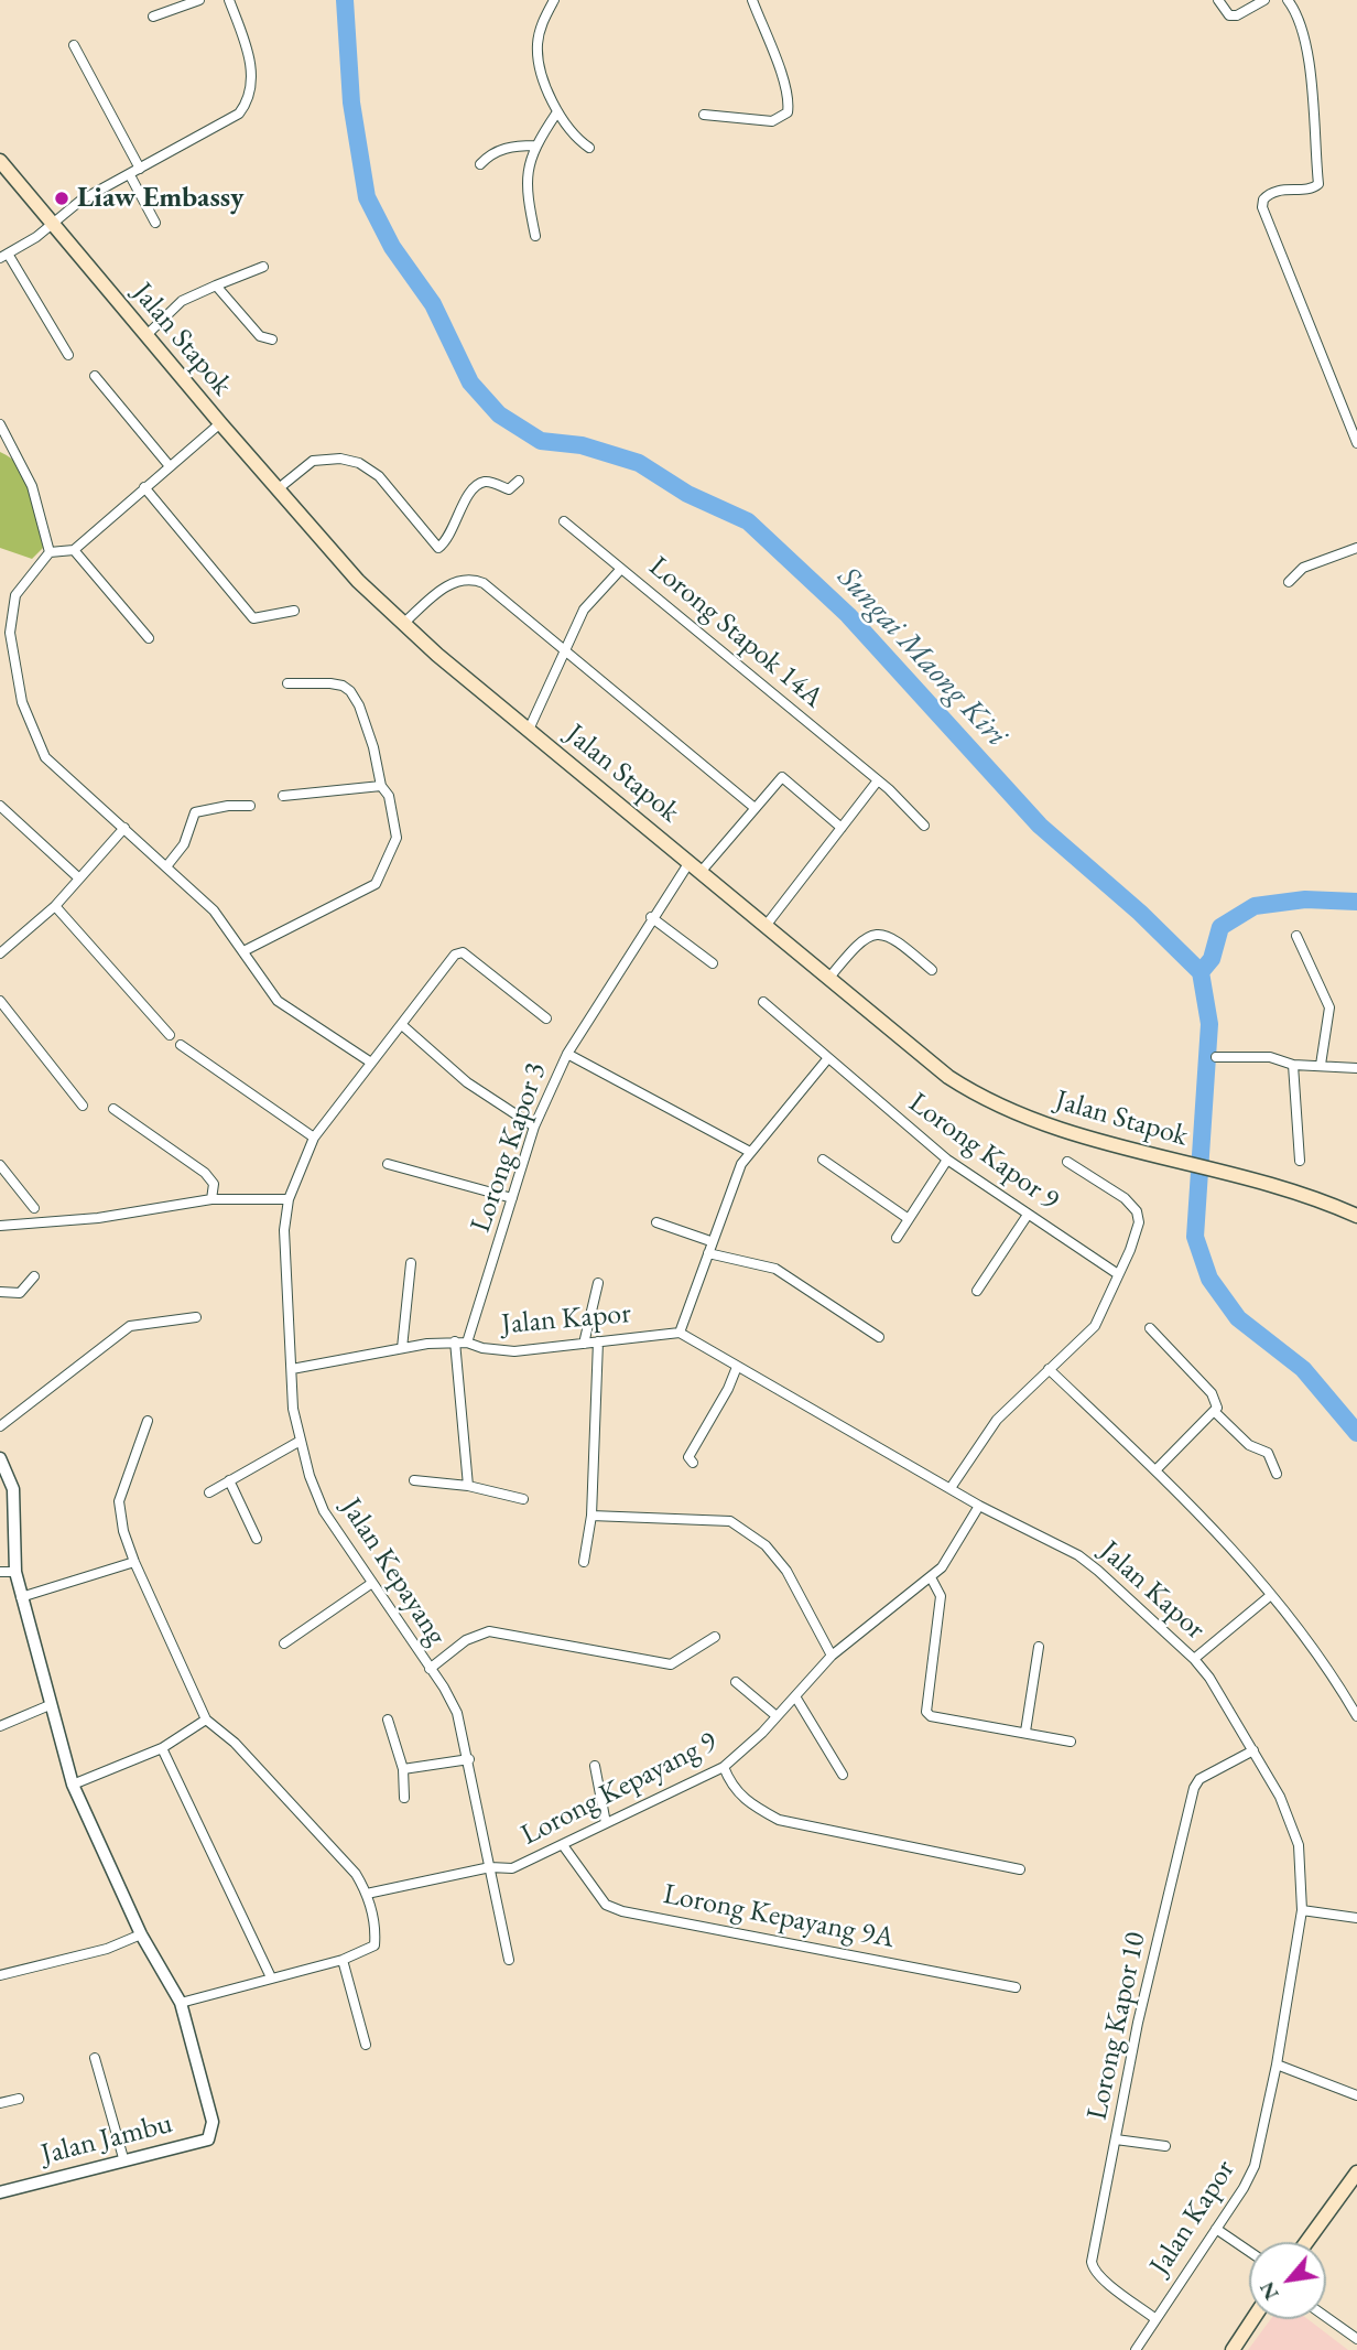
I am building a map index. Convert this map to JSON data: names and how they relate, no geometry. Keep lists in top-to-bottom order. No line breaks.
{"streets":{"main road":["Jalan Stapok"],"street":["Lorong Stapok 14A","Lorong Kapor 3","Lorong Kapor 9","Jalan Kapor","Jalan Kepayang","Lorong Kepayang 9","Lorong Kepayang 9A","Lorong Kapor 10","Jalan Jambu"]},"crossings":[["Jalan Stapok","Lorong Kapor 3"],["Lorong Kapor 3","Jalan Kapor"],["Lorong Kapor 9","Jalan Kapor"],["Jalan Kapor","Jalan Kepayang"],["Jalan Kapor","Lorong Kepayang 9"],["Jalan Kapor","Lorong Kapor 10"],["Jalan Kepayang","Lorong Kepayang 9"],["Lorong Kepayang 9","Lorong Kepayang 9A"]],"water":["Sungai Maong Kiri"],"places":["Liaw Embassy"],"north":"bottom left"}
